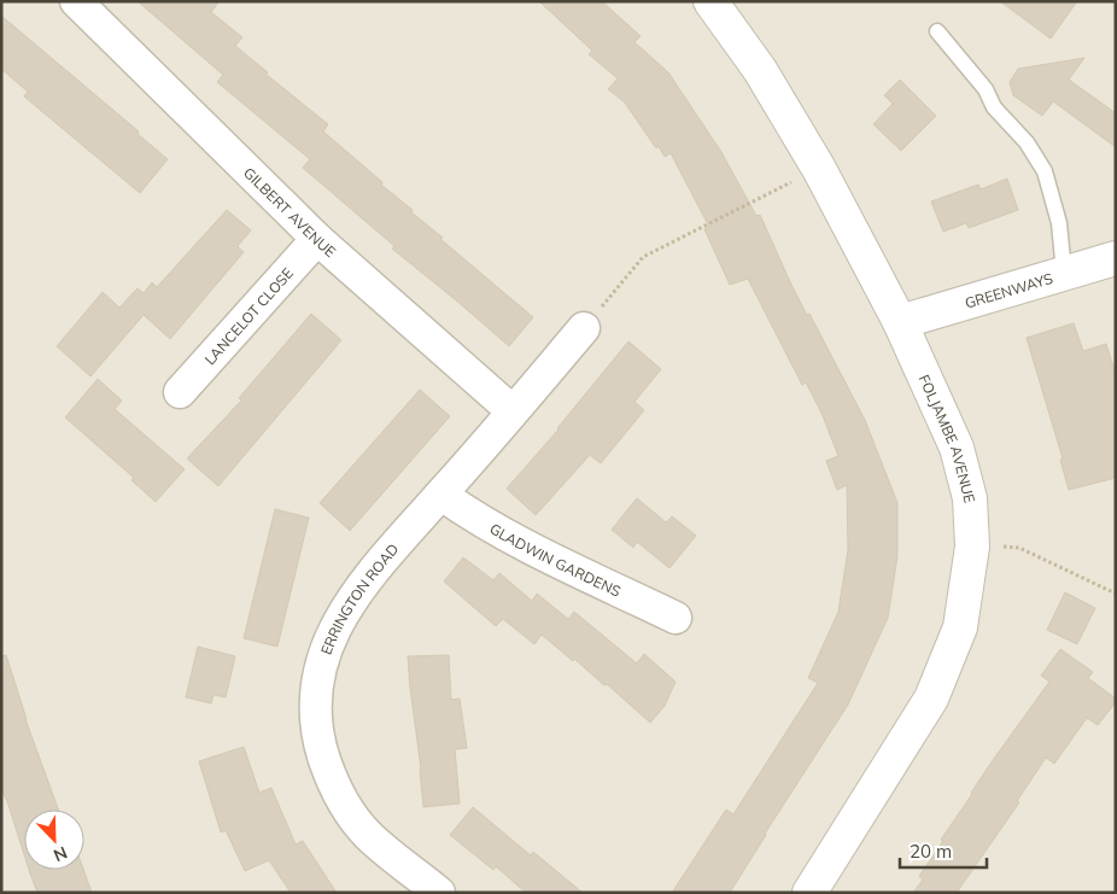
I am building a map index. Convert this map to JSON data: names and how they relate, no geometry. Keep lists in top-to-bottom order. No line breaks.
{"streets":{"street":["GILBERT AVENUE","GREENWAYS","LANCELOT CLOSE","FOLJAMBE AVENUE","GLADWIN GARDENS","ERRINGTON ROAD"]},"crossings":[["GILBERT AVENUE","LANCELOT CLOSE"],["GILBERT AVENUE","ERRINGTON ROAD"],["GREENWAYS","FOLJAMBE AVENUE"],["GLADWIN GARDENS","ERRINGTON ROAD"]],"scale_bar":"20 m","north":"bottom right"}
